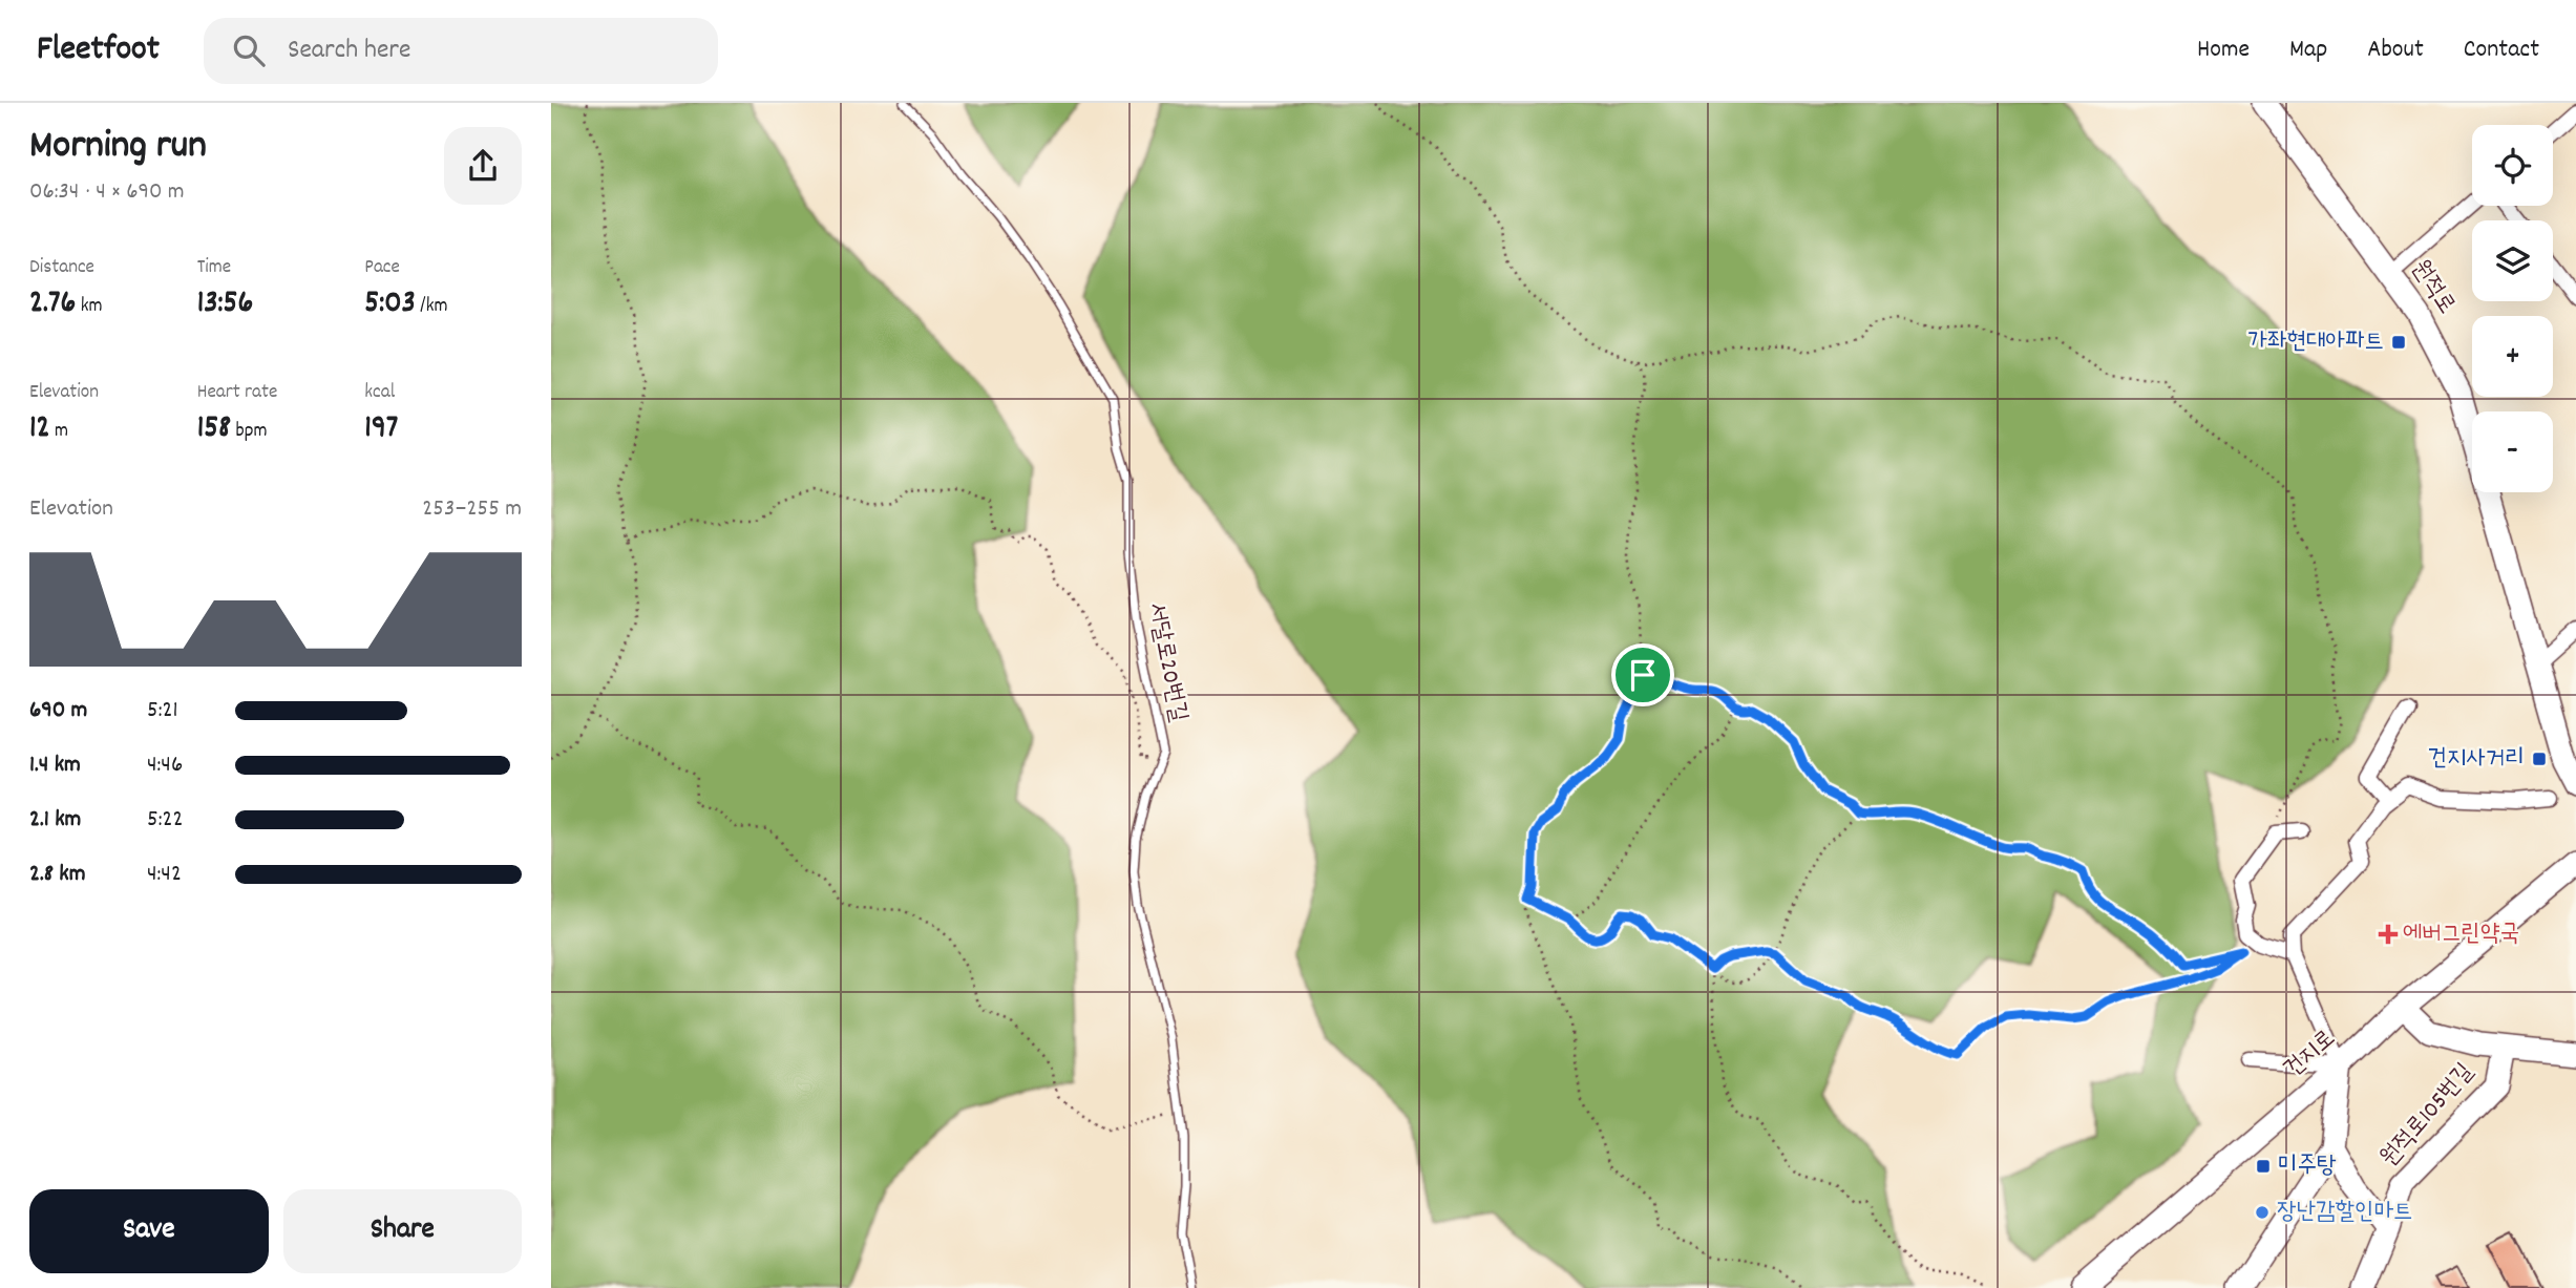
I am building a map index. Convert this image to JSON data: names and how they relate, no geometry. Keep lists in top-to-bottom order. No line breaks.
{"streets":{"street":["원적로","건지로","원적로105번길"],"lane":["서달로20번길"]},"places":{"transit":["가좌현대아파트","건지사거리","미주탕"],"health":["에버그린약국"],"other":["장난감할인마트"]},"page":{"header":"Fleetfoot","search":"Search here","nav":["Home","Map","About","Contact"],"heading":["Morning run","06:34 · 4 × 690 m"],"map_buttons":["+","−"],"stats":[["Distance","2.76 km"],["Time","13:56"],["Pace","5:03 /km"],["Elevation","12 m"],["Heart rate","158 bpm"],["kcal","197"]],"chart":["Elevation","253–255 m"],"list":[{"name":"690 m","note":"5:21"},{"name":"1.4 km","note":"4:46"},{"name":"2.1 km","note":"5:22"},{"name":"2.8 km","note":"4:42"}],"buttons":["Save","Share"]}}
